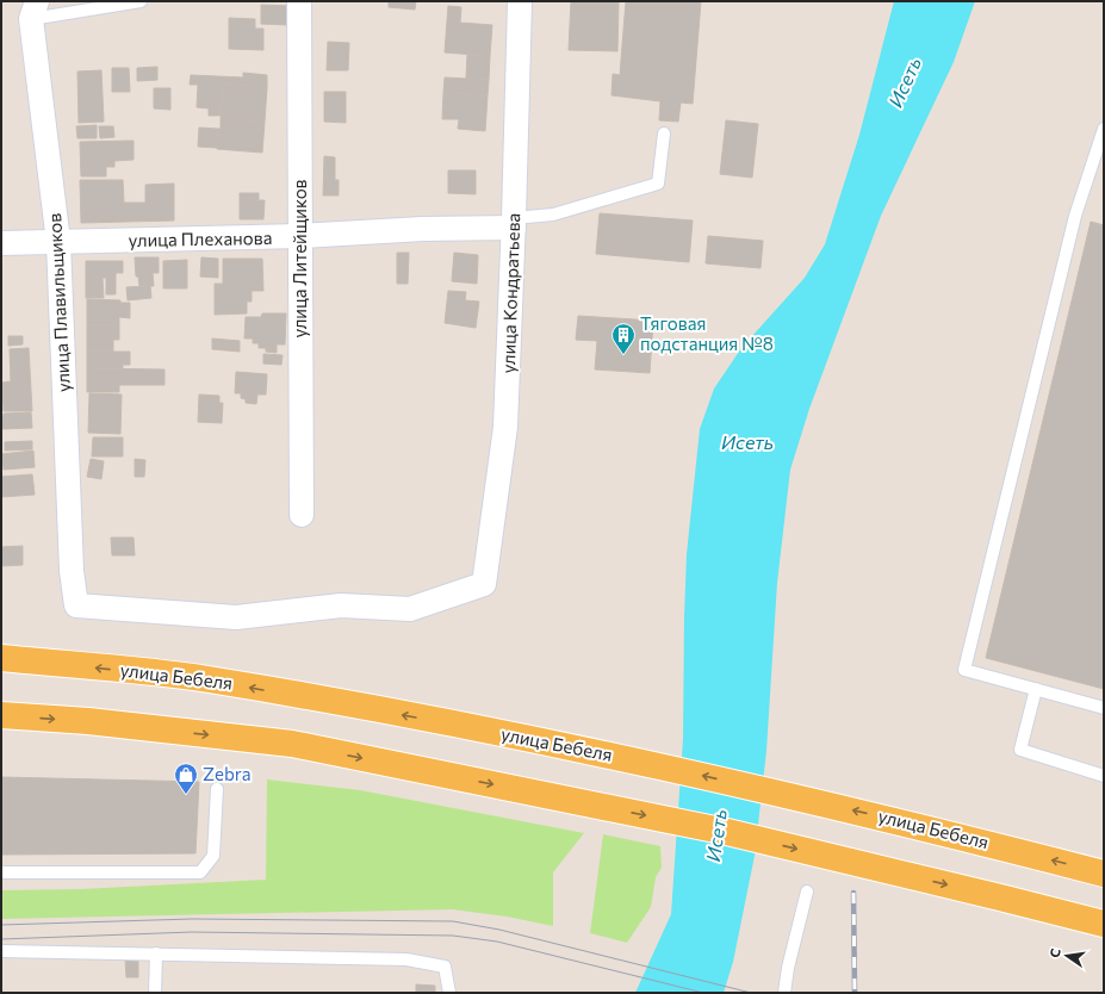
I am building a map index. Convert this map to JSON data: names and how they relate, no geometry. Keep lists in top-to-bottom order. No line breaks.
{"streets":{"main road":["улица Бебеля"],"street":["улица Плеханова","улица Литейщиков","улица Кондратьева","улица Плавильщиков"]},"crossings":[["улица Плеханова","улица Литейщиков"],["улица Плеханова","улица Кондратьева"],["улица Плеханова","улица Плавильщиков"],["улица Кондратьева","улица Плавильщиков"]],"water":["Исеть"],"places":{"building":["Тяговая подстанция №8"],"shop":["Zebra"]},"north":"left"}
